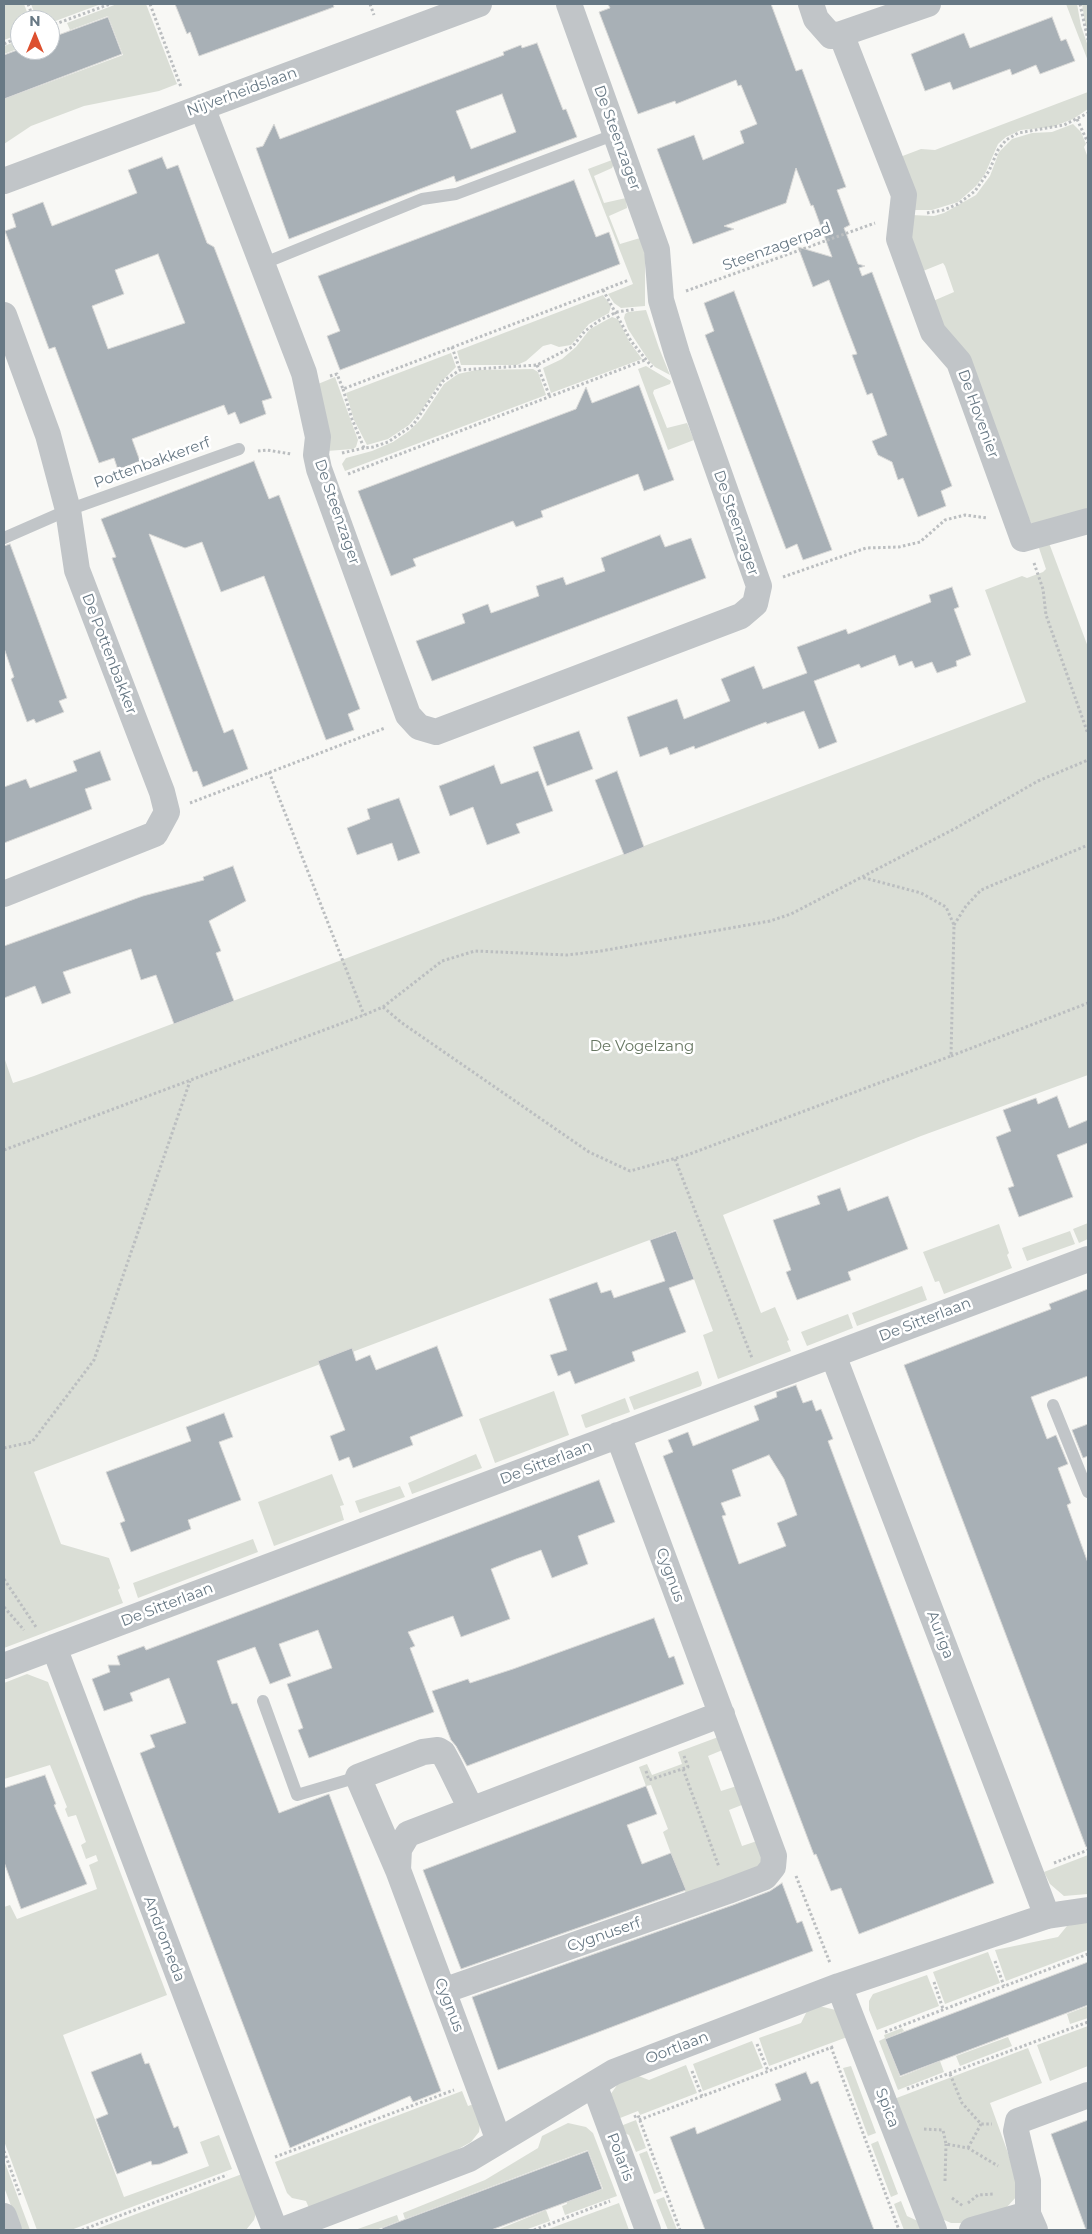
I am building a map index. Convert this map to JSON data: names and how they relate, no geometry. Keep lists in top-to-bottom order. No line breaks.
{"streets":{"street":["Nijverheidslaan","De Steenzager","De Hovenier","De Pottenbakker","De Sitterlaan","Cygnus","Auriga","Cygnuserf","Andromeda","Oortlaan","Spica","Polaris"],"lane":["Pottenbakkererf"],"path":["Steenzagerpad"]},"crossings":[["Nijverheidslaan","De Steenzager"],["De Steenzager","Steenzagerpad"],["Steenzagerpad","De Hovenier"],["Pottenbakkererf","De Pottenbakker"],["De Sitterlaan","Cygnus"],["De Sitterlaan","Auriga"],["De Sitterlaan","Andromeda"],["Cygnus","Cygnuserf"],["Cygnus","Oortlaan"],["Auriga","Oortlaan"],["Oortlaan","Spica"],["Oortlaan","Polaris"]],"parks":["De Vogelzang"],"north":"top"}
